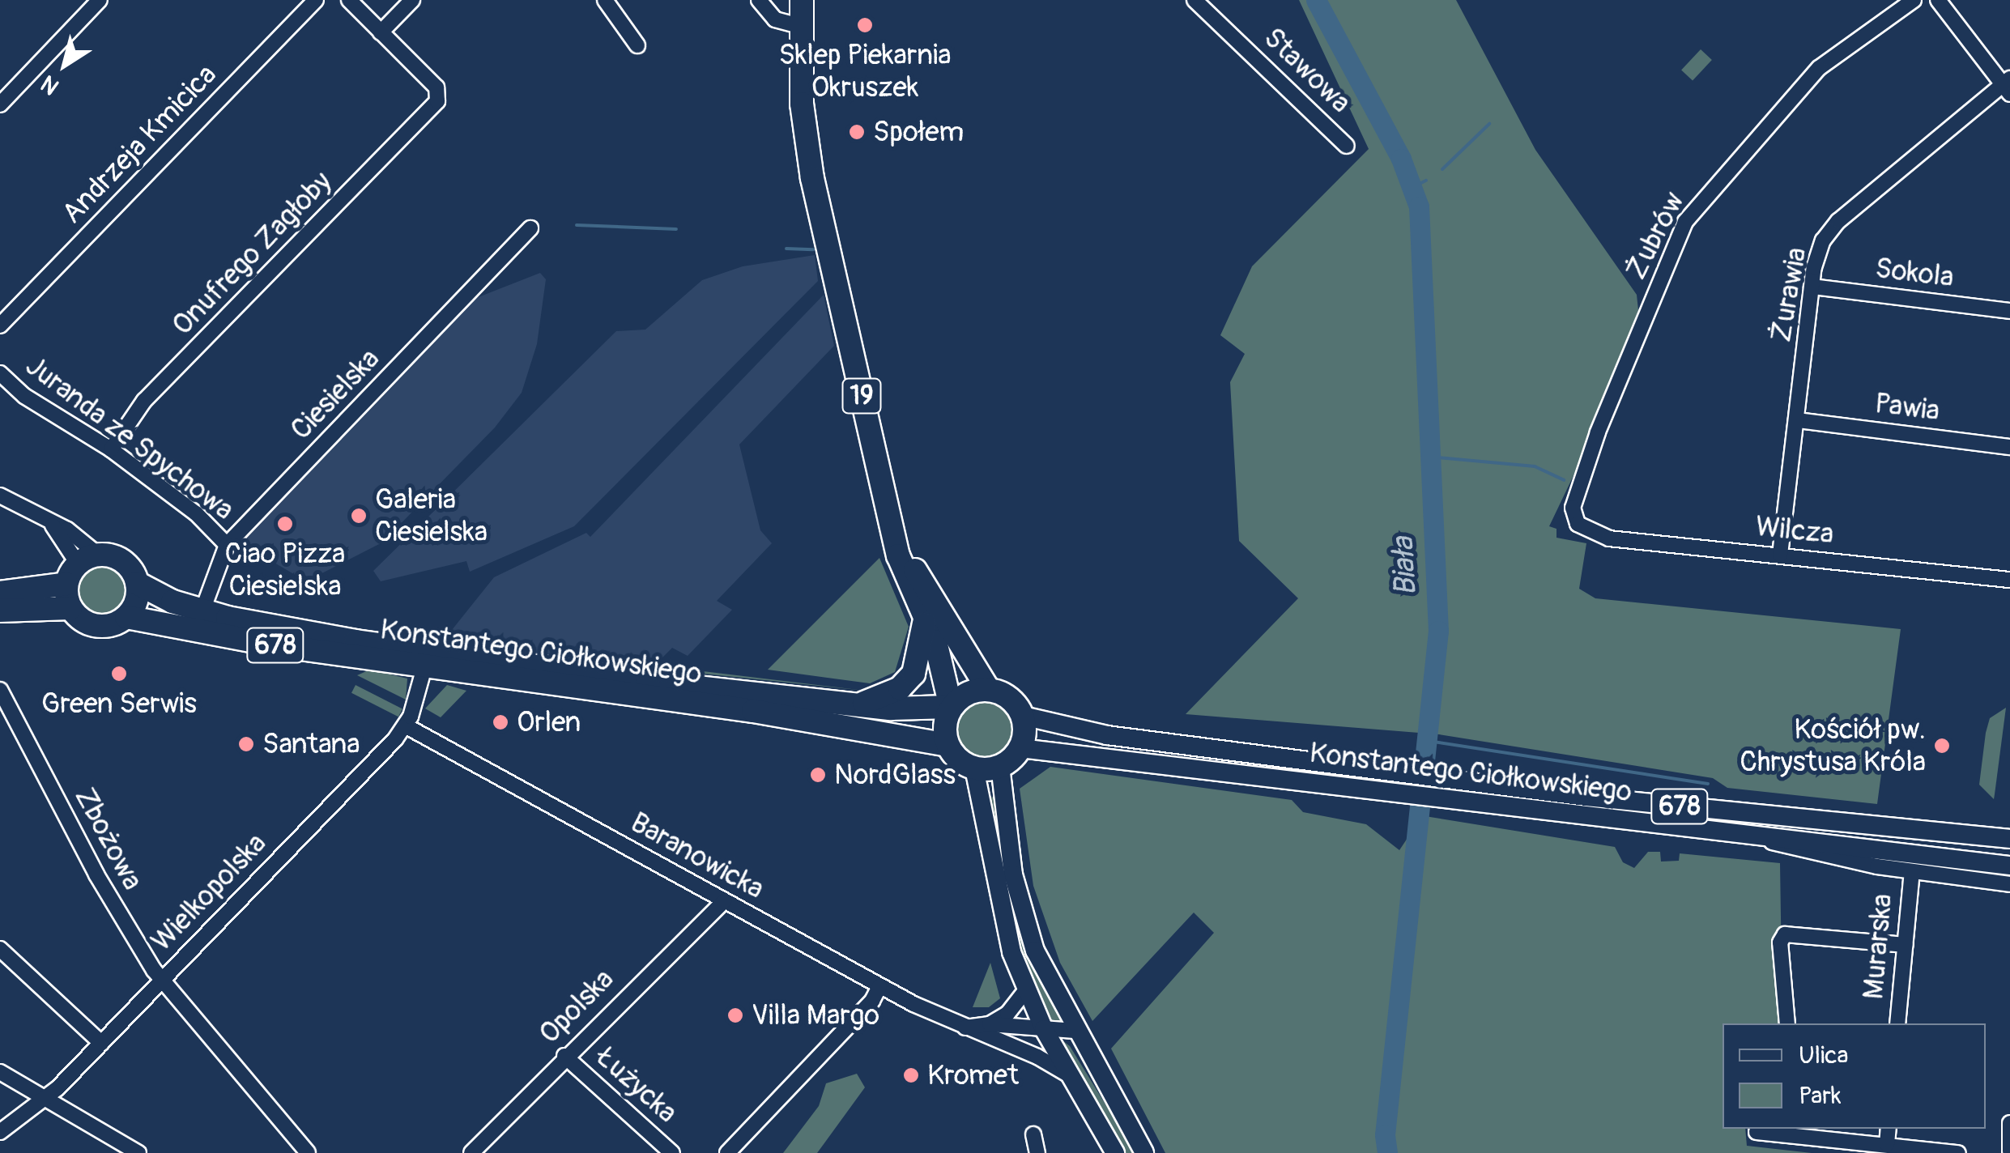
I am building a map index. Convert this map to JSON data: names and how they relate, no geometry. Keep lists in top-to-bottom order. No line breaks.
{"streets":{"highway":["19","678","Konstantego Ciołkowskiego"],"street":["Stawowa","Andrzeja Kmicica","Żubrów","Onufrego Zagłoby","Sokola","Żurawia","Ciesielska","Pawia","Juranda ze Spychowa","Wilcza","Zbożowa","Baranowicka","Wielkopolska","Murarska","Opolska","Łużycka"]},"crossings":[["Żubrów","Wilcza"],["Onufrego Zagłoby","Juranda ze Spychowa"],["Sokola","Żurawia"],["Żurawia","Pawia"],["Żurawia","Wilcza"],["Ciesielska","Juranda ze Spychowa"],["Ciesielska","Konstantego Ciołkowskiego"],["19","Konstantego Ciołkowskiego"],["678","Konstantego Ciołkowskiego"],["Konstantego Ciołkowskiego","Wielkopolska"],["Zbożowa","Wielkopolska"],["Baranowicka","Wielkopolska"],["Baranowicka","Opolska"],["Opolska","Łużycka"]],"water":["Biała"],"places":["Sklep Piekarnia Okruszek","Społem","Galeria Ciesielska","Ciao Pizza Ciesielska","Green Serwis","Orlen","Santana","Kościół pw. Chrystusa Króla","NordGlass","Villa Margo","Kromet"],"legend":["Ulica","Park"],"north":"bottom left"}
